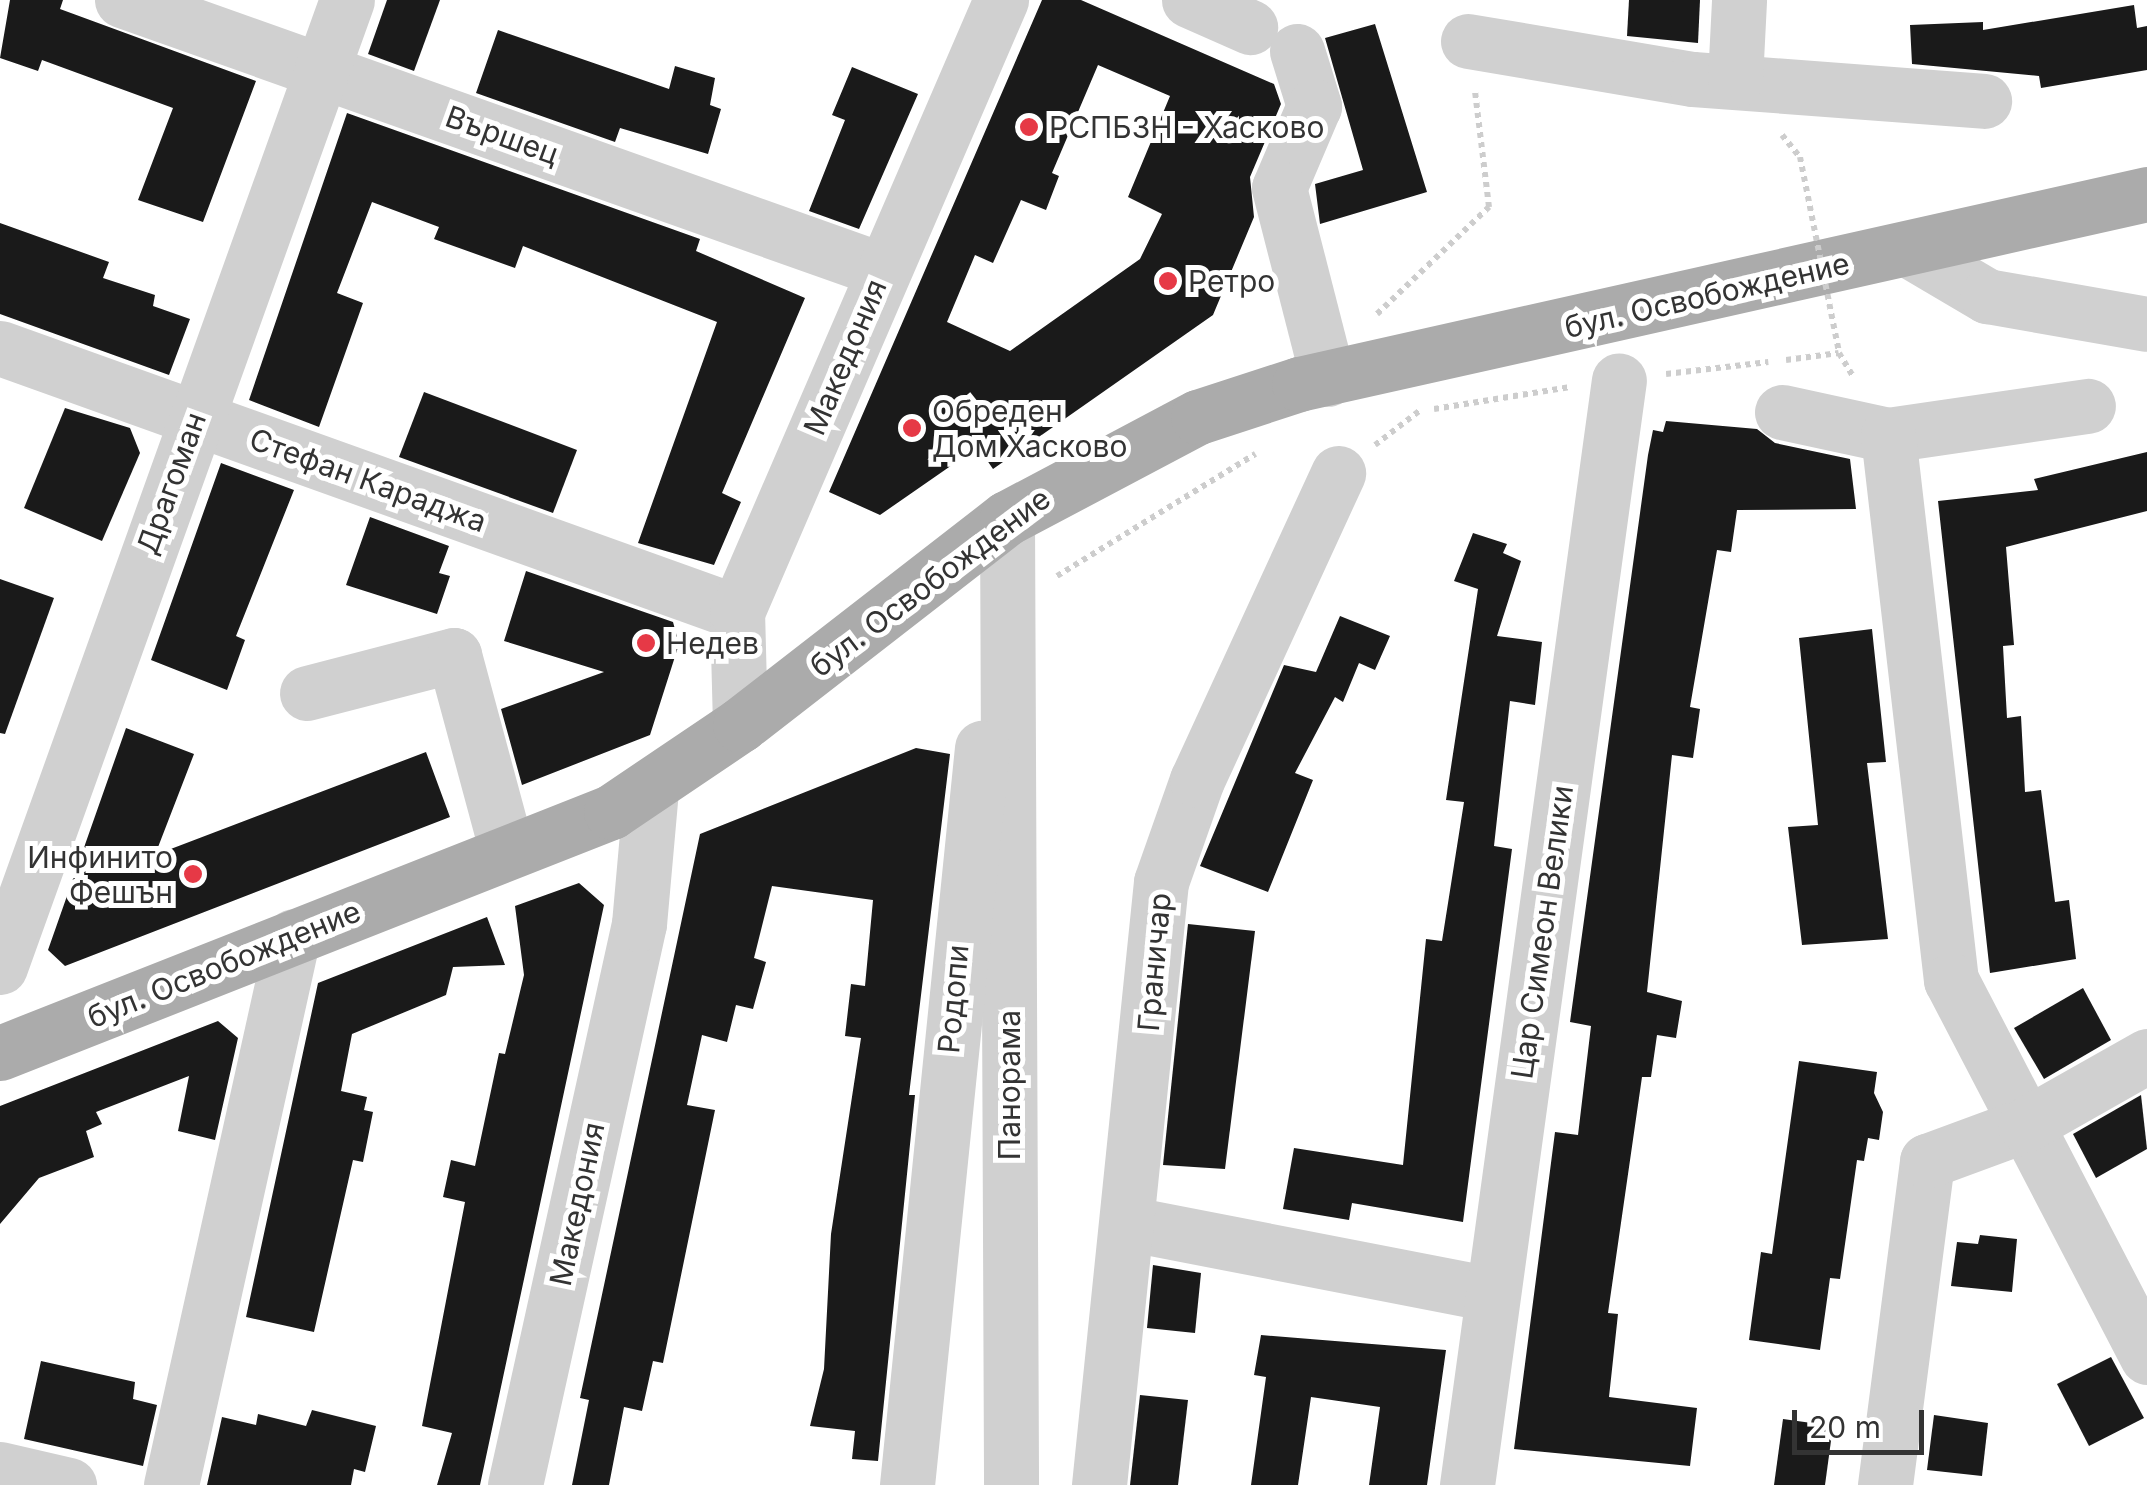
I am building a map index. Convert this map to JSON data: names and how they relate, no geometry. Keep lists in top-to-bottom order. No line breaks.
{"streets":{"main road":["бул. Освобождение"],"street":["Вършец","Македония","Стефан Караджа","Драгоман","Цар Симеон Велики","Граничар","Родопи","Панорама"]},"crossings":[["Вършец","Македония"],["Вършец","Драгоман"],["бул. Освобождение","Македония"],["бул. Освобождение","Родопи"],["Македония","Стефан Караджа"],["Стефан Караджа","Драгоман"],["Родопи","Панорама"]],"places":["РСПБЗН - Хасково","Ретро","Обреден Дом Хасково","Недев","Инфинито Фешън"],"scale_bar":"20 m"}
